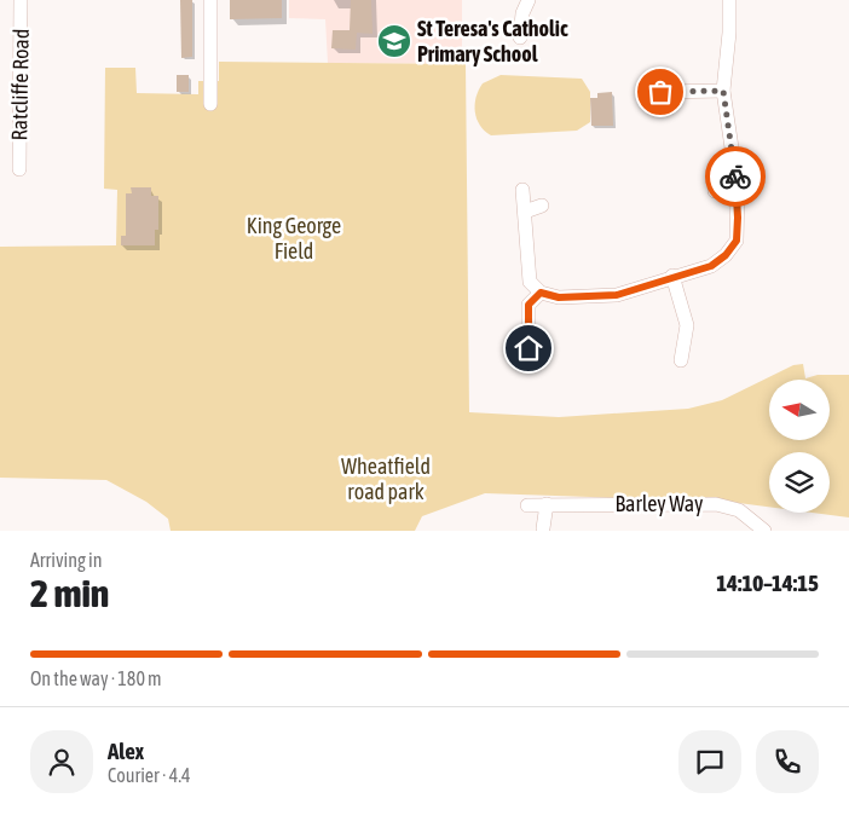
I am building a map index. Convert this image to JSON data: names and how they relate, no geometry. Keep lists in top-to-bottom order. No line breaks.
{"streets":{"street":["Ratcliffe Road","Barley Way"]},"parks":["King George Field","Wheatfield road park"],"places":{"school or university":["St Teresa's Catholic Primary School"]},"north":"left","page":{"heading":["2 min","Arriving in","14:10–14:15"],"panel":["Alex","Courier · 4.4"],"bar":"On the way · 180 m"}}
